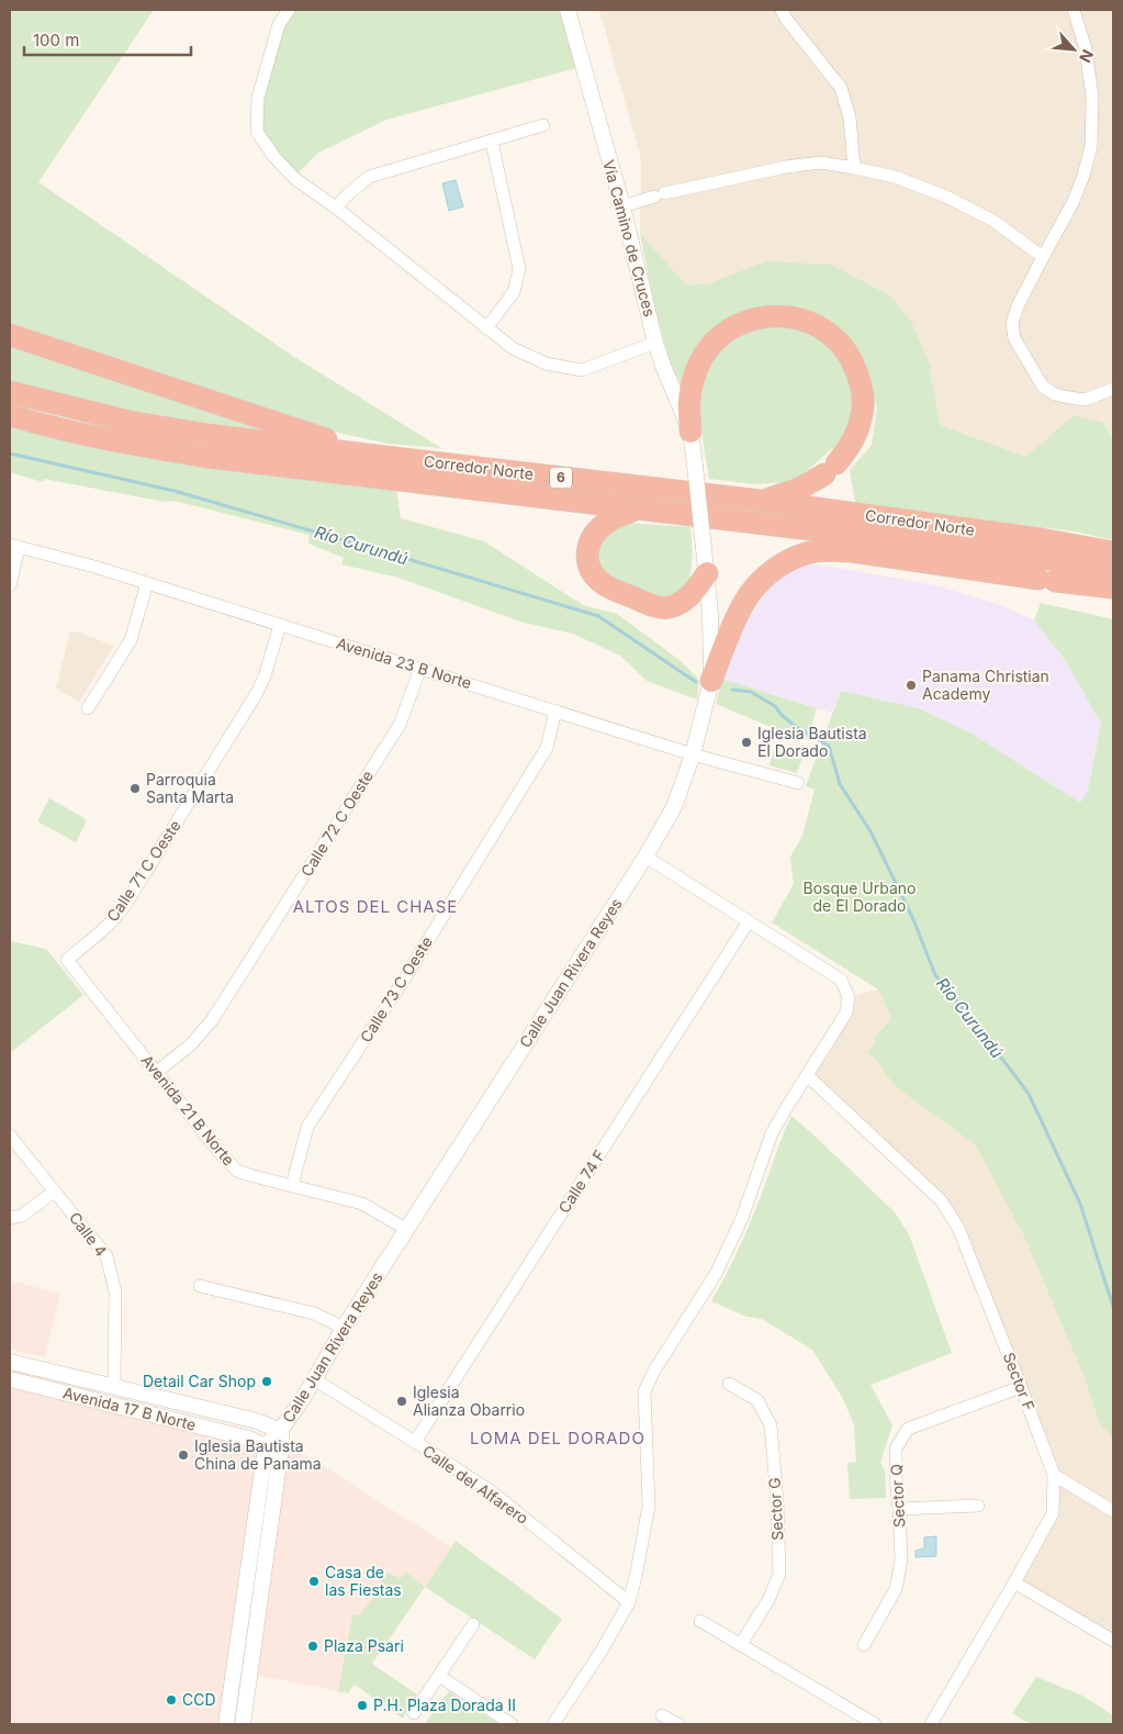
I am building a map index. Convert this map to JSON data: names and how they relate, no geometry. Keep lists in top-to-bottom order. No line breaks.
{"streets":{"highway":["Corredor Norte","6"],"street":["Vía Camino de Cruces","Avenida 23 B Norte","Calle 72 C Oeste","Calle 71 C Oeste","Calle Juan Rivera Reyes","Calle 73 C Oeste","Avenida 21 B Norte","Calle 74 F","Calle 4","Sector F","Avenida 17 B Norte","Calle del Alfarero","Sector Q","Sector G"]},"crossings":[["Vía Camino de Cruces","Calle Juan Rivera Reyes"],["Avenida 23 B Norte","Calle 72 C Oeste"],["Avenida 23 B Norte","Calle 71 C Oeste"],["Avenida 23 B Norte","Calle Juan Rivera Reyes"],["Avenida 23 B Norte","Calle 73 C Oeste"],["Calle 72 C Oeste","Avenida 21 B Norte"],["Calle 71 C Oeste","Avenida 21 B Norte"],["Calle Juan Rivera Reyes","Avenida 21 B Norte"],["Calle Juan Rivera Reyes","Avenida 17 B Norte"],["Calle Juan Rivera Reyes","Calle del Alfarero"],["Calle 73 C Oeste","Avenida 21 B Norte"],["Calle 74 F","Calle del Alfarero"],["Calle 4","Avenida 17 B Norte"],["Sector F","Sector Q"]],"districts":["ALTOS DEL CHASE","LOMA DEL DORADO"],"water":["Río Curundú"],"parks":["Bosque Urbano de El Dorado"],"places":["Panama Christian Academy","Iglesia Bautista El Dorado","Parroquia Santa Marta","Detail Car Shop","Iglesia Alianza Obarrio","Iglesia Bautista China de Panama","Casa de las Fiestas","Plaza Psari","CCD","P.H. Plaza Dorada II"],"scale_bar":"100 m","north":"bottom right"}
